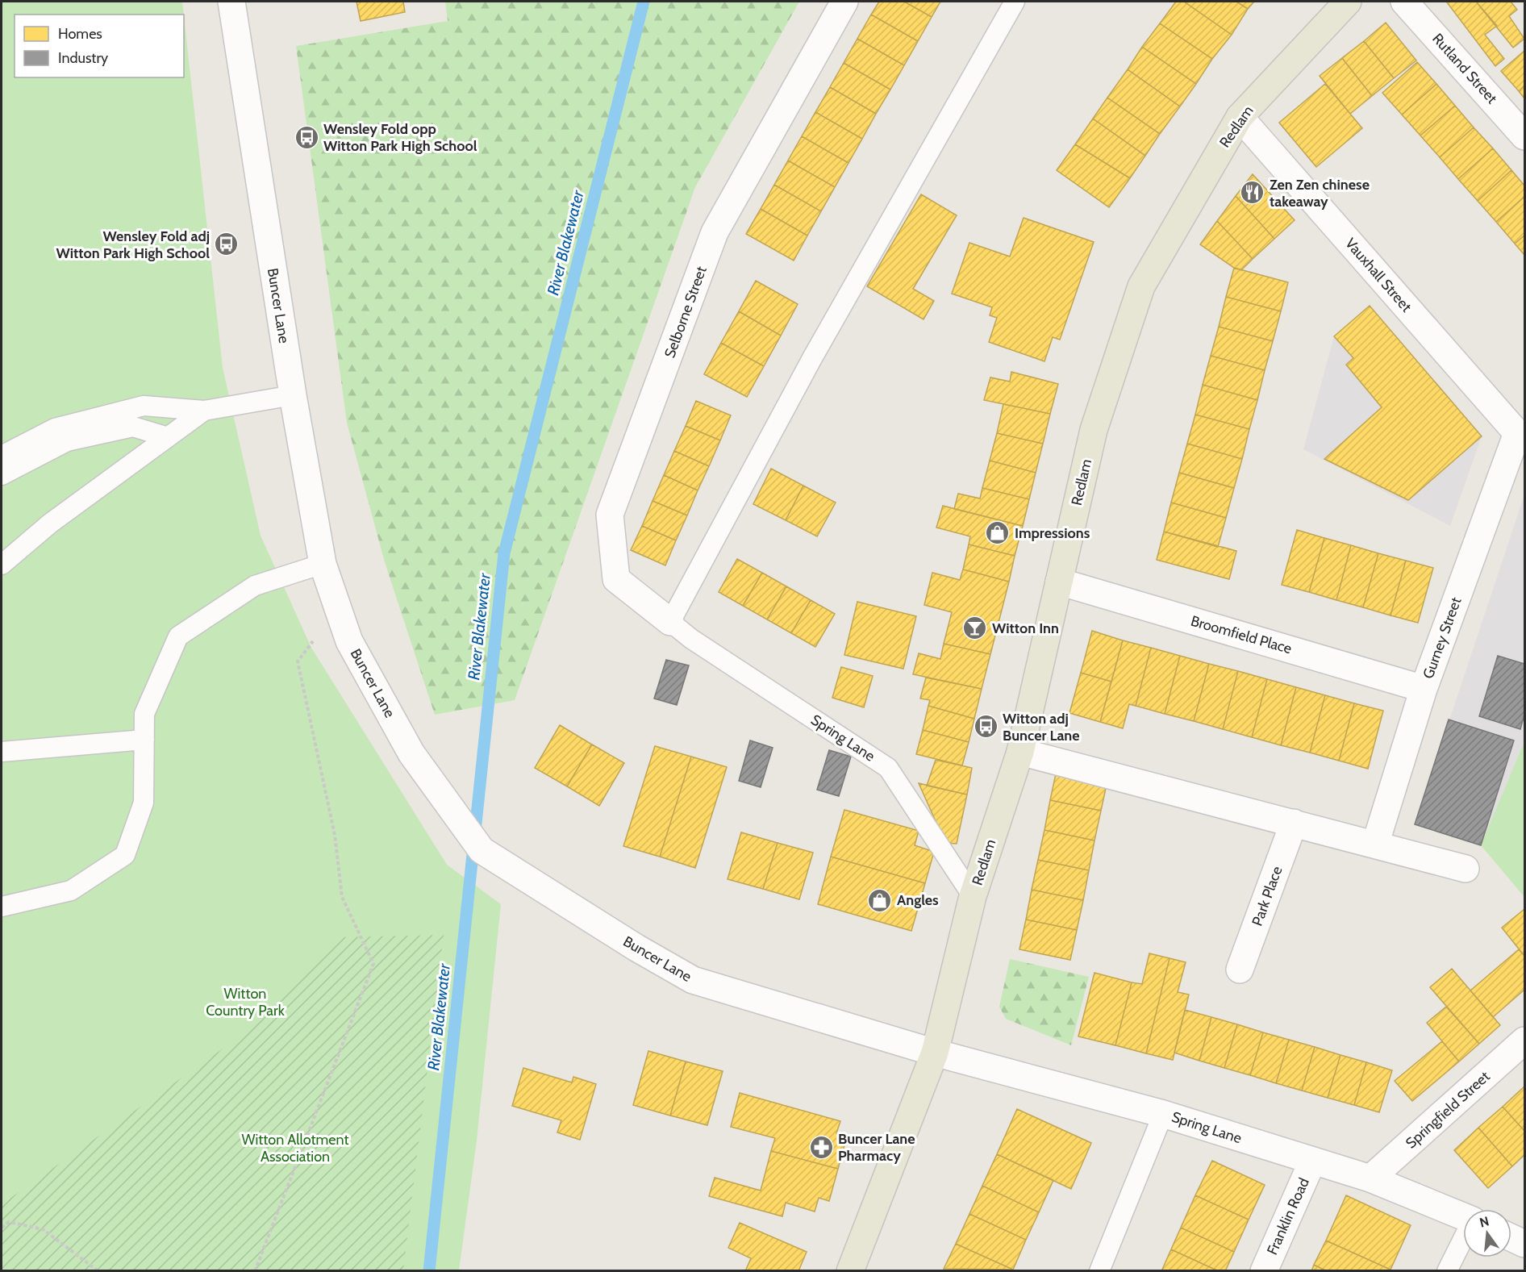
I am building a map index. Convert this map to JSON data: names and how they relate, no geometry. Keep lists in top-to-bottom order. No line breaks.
{"streets":{"main road":["Redlam"],"street":["Rutland Street","Vauxhall Street","Buncer Lane","Selborne Street","Broomfield Place","Gurney Street","Spring Lane","Park Place","Springfield Street","Franklin Road"]},"crossings":[["Redlam","Vauxhall Street"],["Redlam","Buncer Lane"],["Redlam","Broomfield Place"],["Redlam","Spring Lane"],["Vauxhall Street","Gurney Street"],["Buncer Lane","Spring Lane"],["Selborne Street","Spring Lane"],["Broomfield Place","Gurney Street"],["Spring Lane","Springfield Street"],["Spring Lane","Franklin Road"]],"water":["River Blakewater"],"parks":["Witton Country Park","Witton Allotment Association"],"places":{"bus stop":["Wensley Fold opp Witton Park High School","Wensley Fold adj Witton Park High School","Witton adj Buncer Lane"],"restaurant":["Zen Zen chinese takeaway"],"shop":["Impressions","Angles"],"bar":["Witton Inn"],"pharmacy":["Buncer Lane Pharmacy"]},"legend":["Homes","Industry"],"north":"top"}
